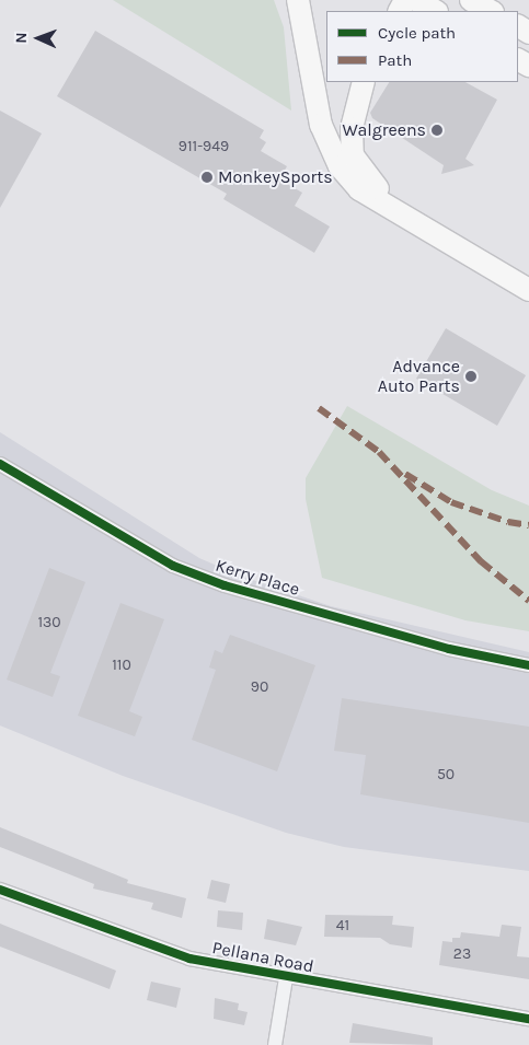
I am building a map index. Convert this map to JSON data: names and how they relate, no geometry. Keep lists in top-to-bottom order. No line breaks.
{"streets":{"street":["Kerry Place","Pellana Road"]},"places":["Walgreens","MonkeySports","Advance Auto Parts"],"house_numbers":["911-949","130","110","90","50","41","23"],"legend":["Cycle path","Path"],"north":"left"}
